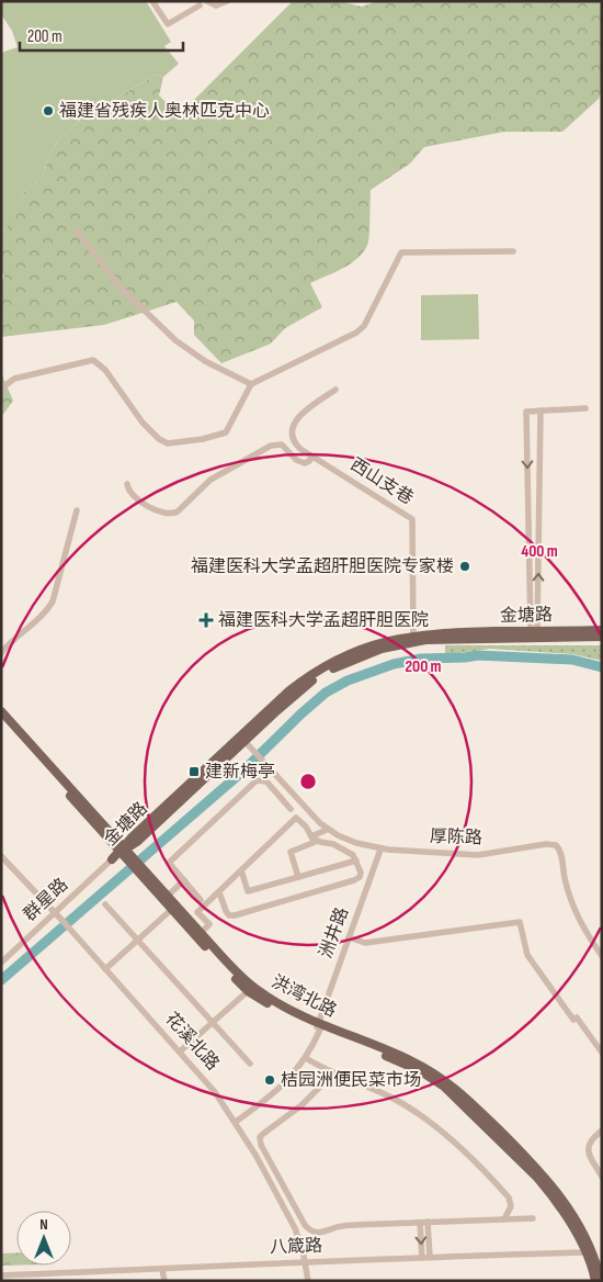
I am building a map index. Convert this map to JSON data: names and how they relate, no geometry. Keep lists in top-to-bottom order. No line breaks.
{"streets":{"main road":["金塘路","洪湾北路"],"street":["西山支巷","厚陈路","群星路","洲井路","花溪北路","八箴路"]},"crossings":[["西山支巷","金塘路"],["金塘路","厚陈路"],["金塘路","群星路"],["金塘路","洪湾北路"],["厚陈路","洲井路"],["群星路","花溪北路"],["洲井路","洪湾北路"],["洲井路","花溪北路"],["洪湾北路","八箴路"],["花溪北路","八箴路"]],"places":{"other":["福建省残疾人奥林匹克中心","福建医科大学孟超肝胆医院专家楼","桔园洲便民菜市场"],"health":["福建医科大学孟超肝胆医院"],"transit":["建新梅亭"]},"scale_bar":"200 m","north":"top","rings":["400 m","200 m"]}
